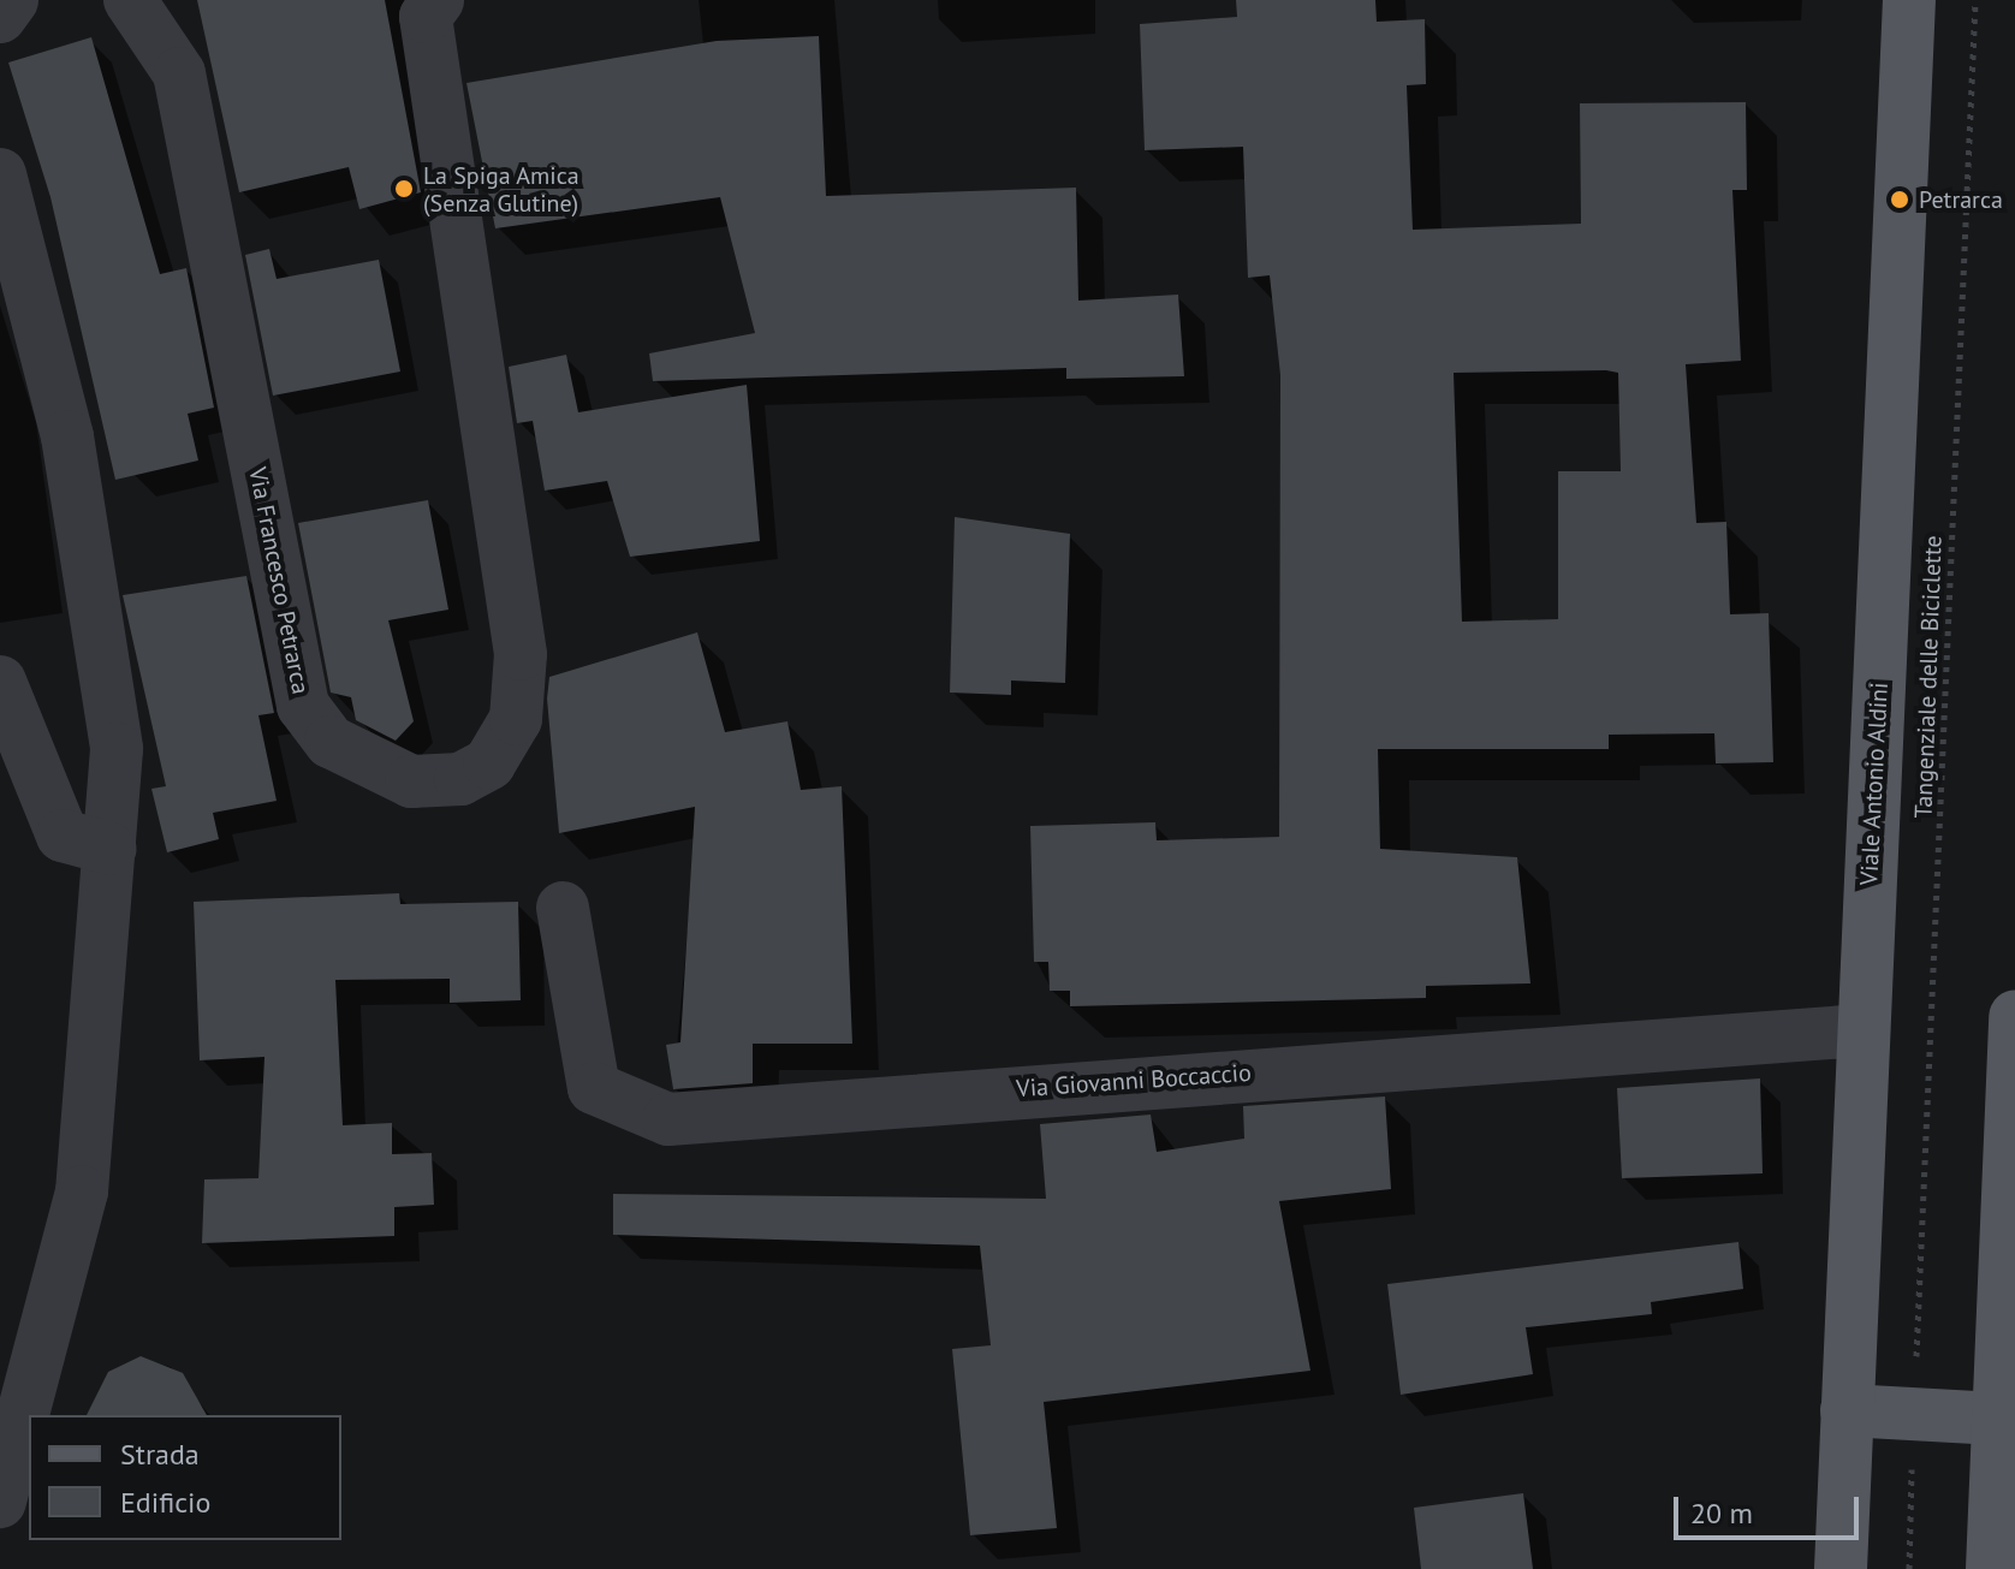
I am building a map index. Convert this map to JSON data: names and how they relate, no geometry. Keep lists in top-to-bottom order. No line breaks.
{"streets":{"main road":["Viale Antonio Aldini"],"street":["Via Francesco Petrarca","Via Giovanni Boccaccio"],"path":["Tangenziale delle Biciclette"]},"crossings":[["Viale Antonio Aldini","Via Giovanni Boccaccio"]],"places":["La Spiga Amica (Senza Glutine)","Petrarca"],"legend":["Strada","Edificio"],"scale_bar":"20 m"}
